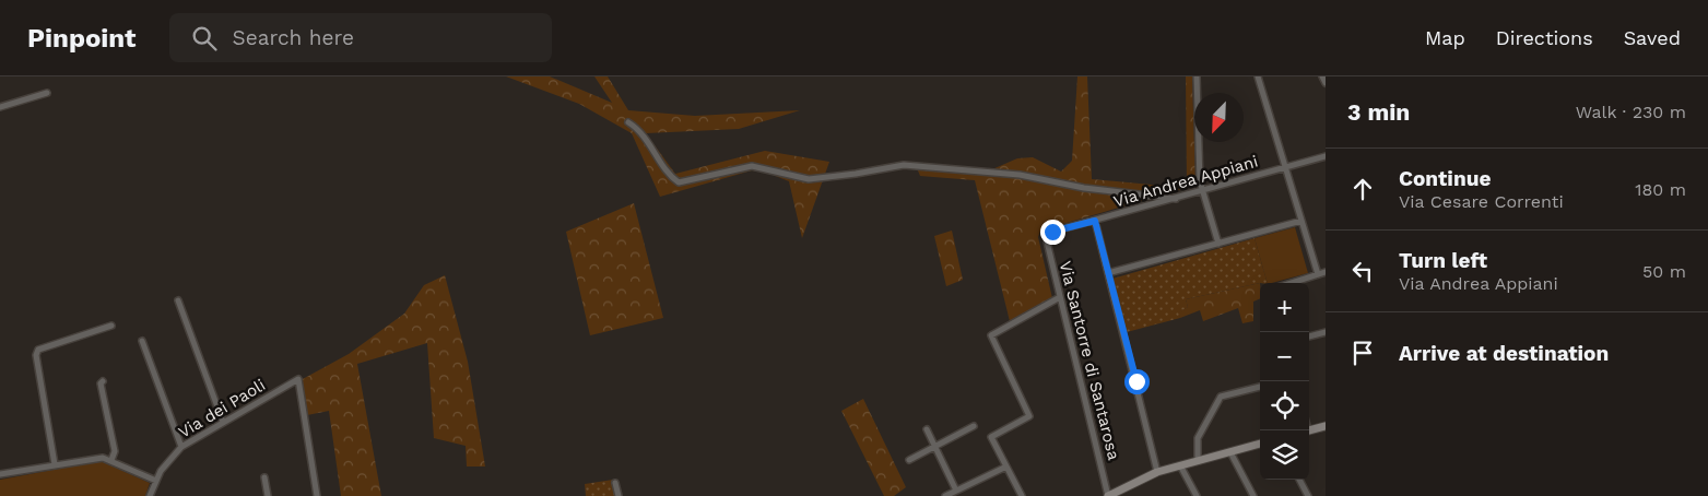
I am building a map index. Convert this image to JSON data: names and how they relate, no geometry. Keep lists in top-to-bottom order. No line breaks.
{"streets":{"street":["Via Andrea Appiani","Via Santorre di Santarosa","Via dei Paoli"]},"crossings":[["Via Andrea Appiani","Via Santorre di Santarosa"]],"north":"bottom left","page":{"header":"Pinpoint","search":"Search here","nav":["Map","Directions","Saved"],"heading":["3 min","Walk · 230 m"],"list":[["Continue","Via Cesare Correnti","180 m"],["Turn left","Via Andrea Appiani","50 m"],"Arrive at destination"],"map_buttons":["+","−"]}}
